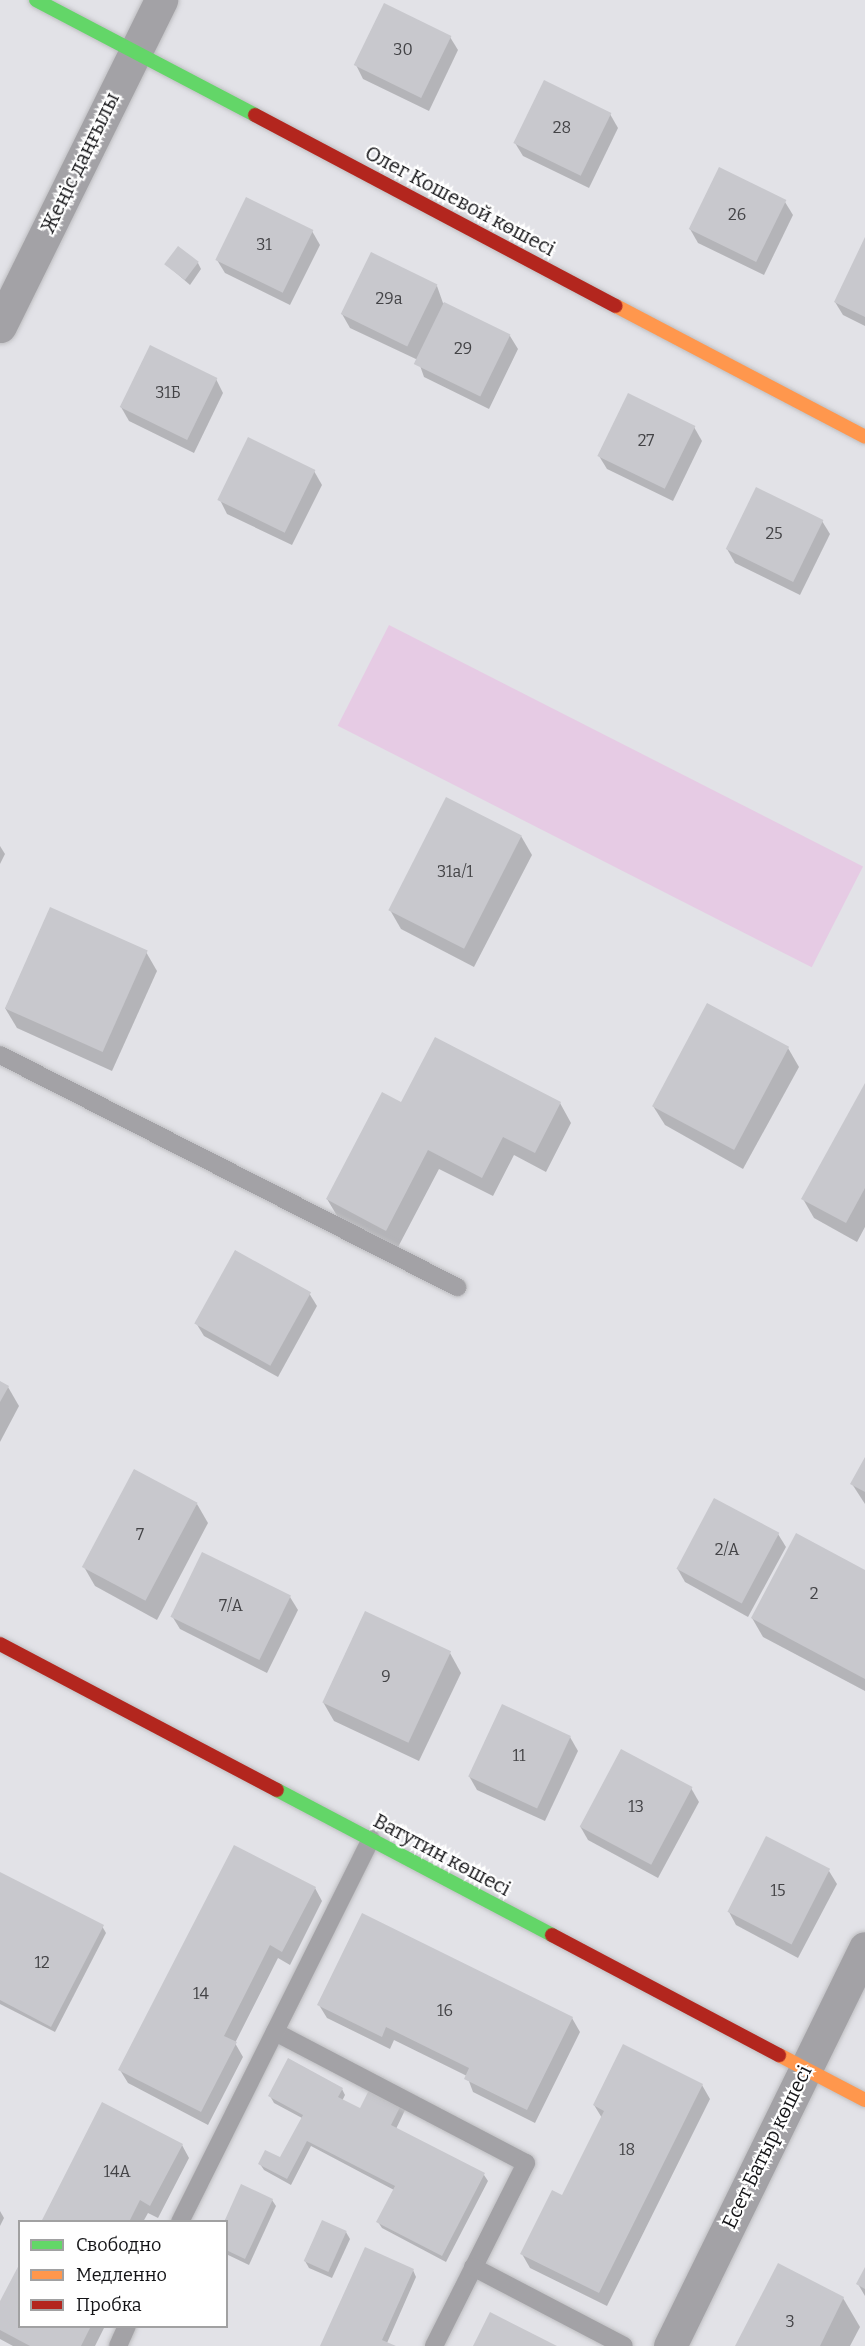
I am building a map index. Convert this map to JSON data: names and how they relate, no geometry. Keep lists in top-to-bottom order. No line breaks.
{"streets":{"street":["Жеңіс даңғылы","Олег Кошевой көшесі","Ватутин көшесі","Есет Батыр көшесі"]},"crossings":[["Жеңіс даңғылы","Олег Кошевой көшесі"],["Ватутин көшесі","Есет Батыр көшесі"]],"house_numbers":["30","28","26","31","29а","29","31Б","27","25","31а/1","7","2/А","2","7/А","9","11","13","15","12","14","16","18","14А","3"],"legend":["Свободно","Медленно","Пробка"]}
